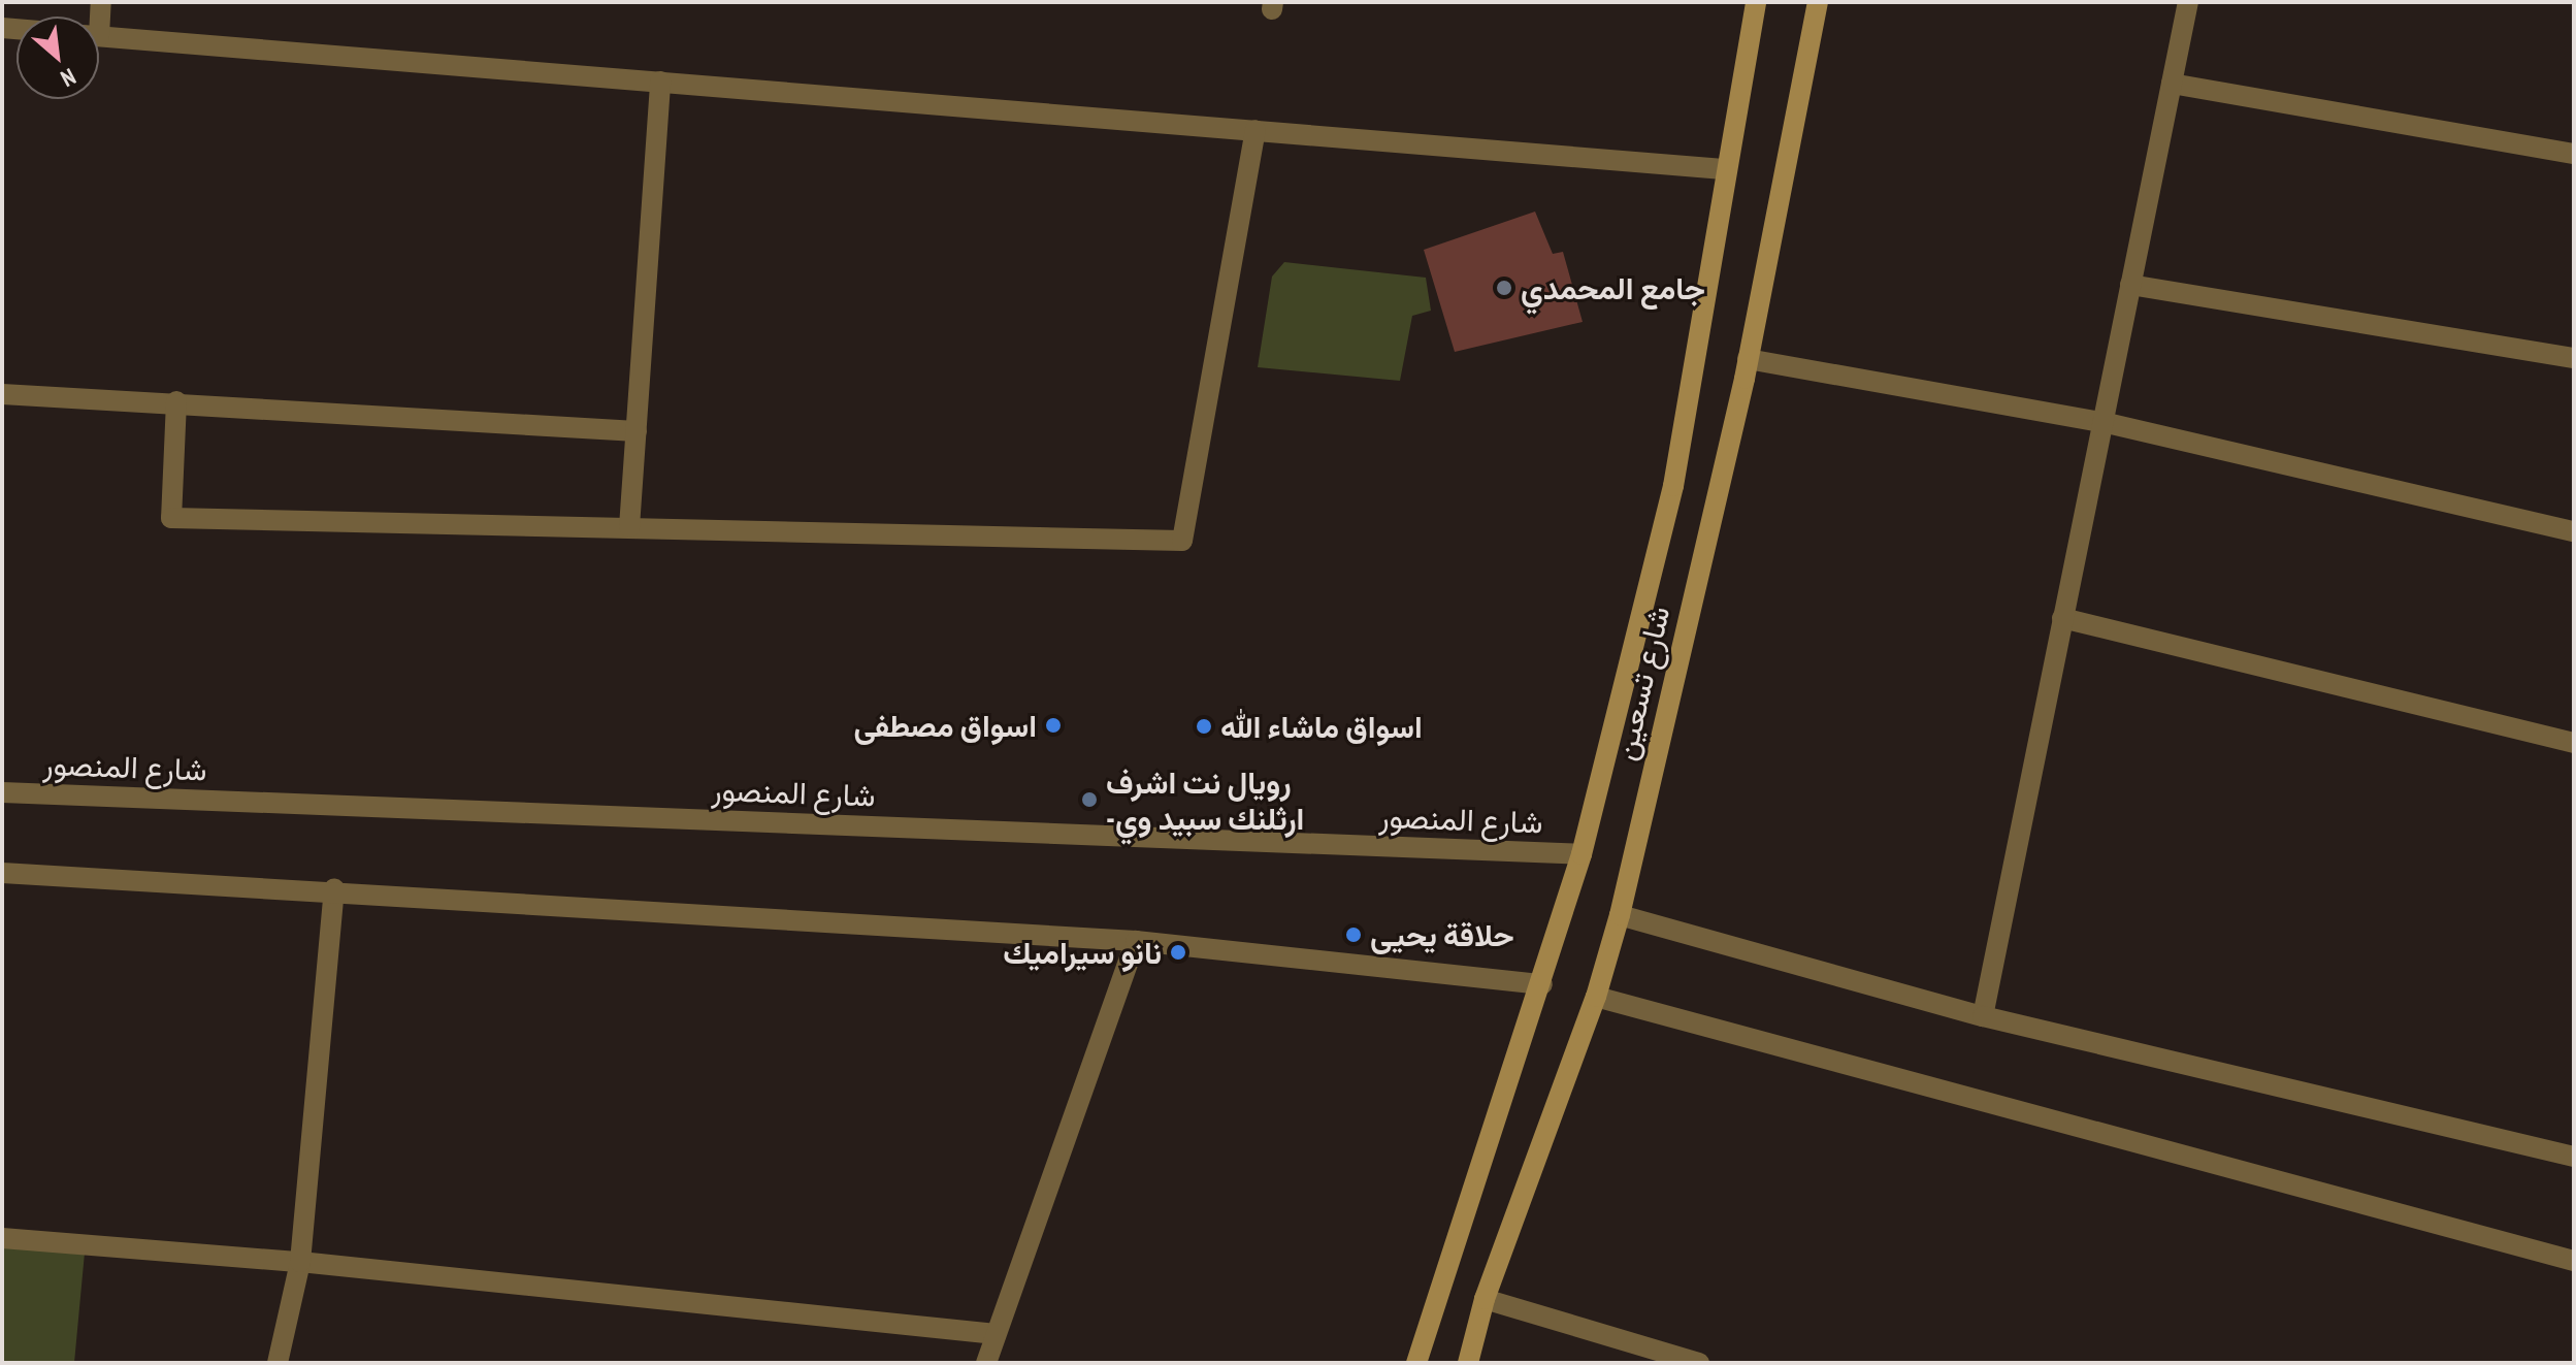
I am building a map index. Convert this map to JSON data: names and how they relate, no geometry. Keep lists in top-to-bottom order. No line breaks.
{"streets":{"main road":["شارع تسعين"],"street":["شارع المنصور"]},"crossings":[["شارع تسعين","شارع المنصور"]],"places":["جامع المحمدي","اسواق مصطفى","اسواق ماشاء الله","رويال نت اشرف -ارثلنك سبيد وي","حلاقة يحيى","نانو سيراميك"],"north":"bottom right"}
